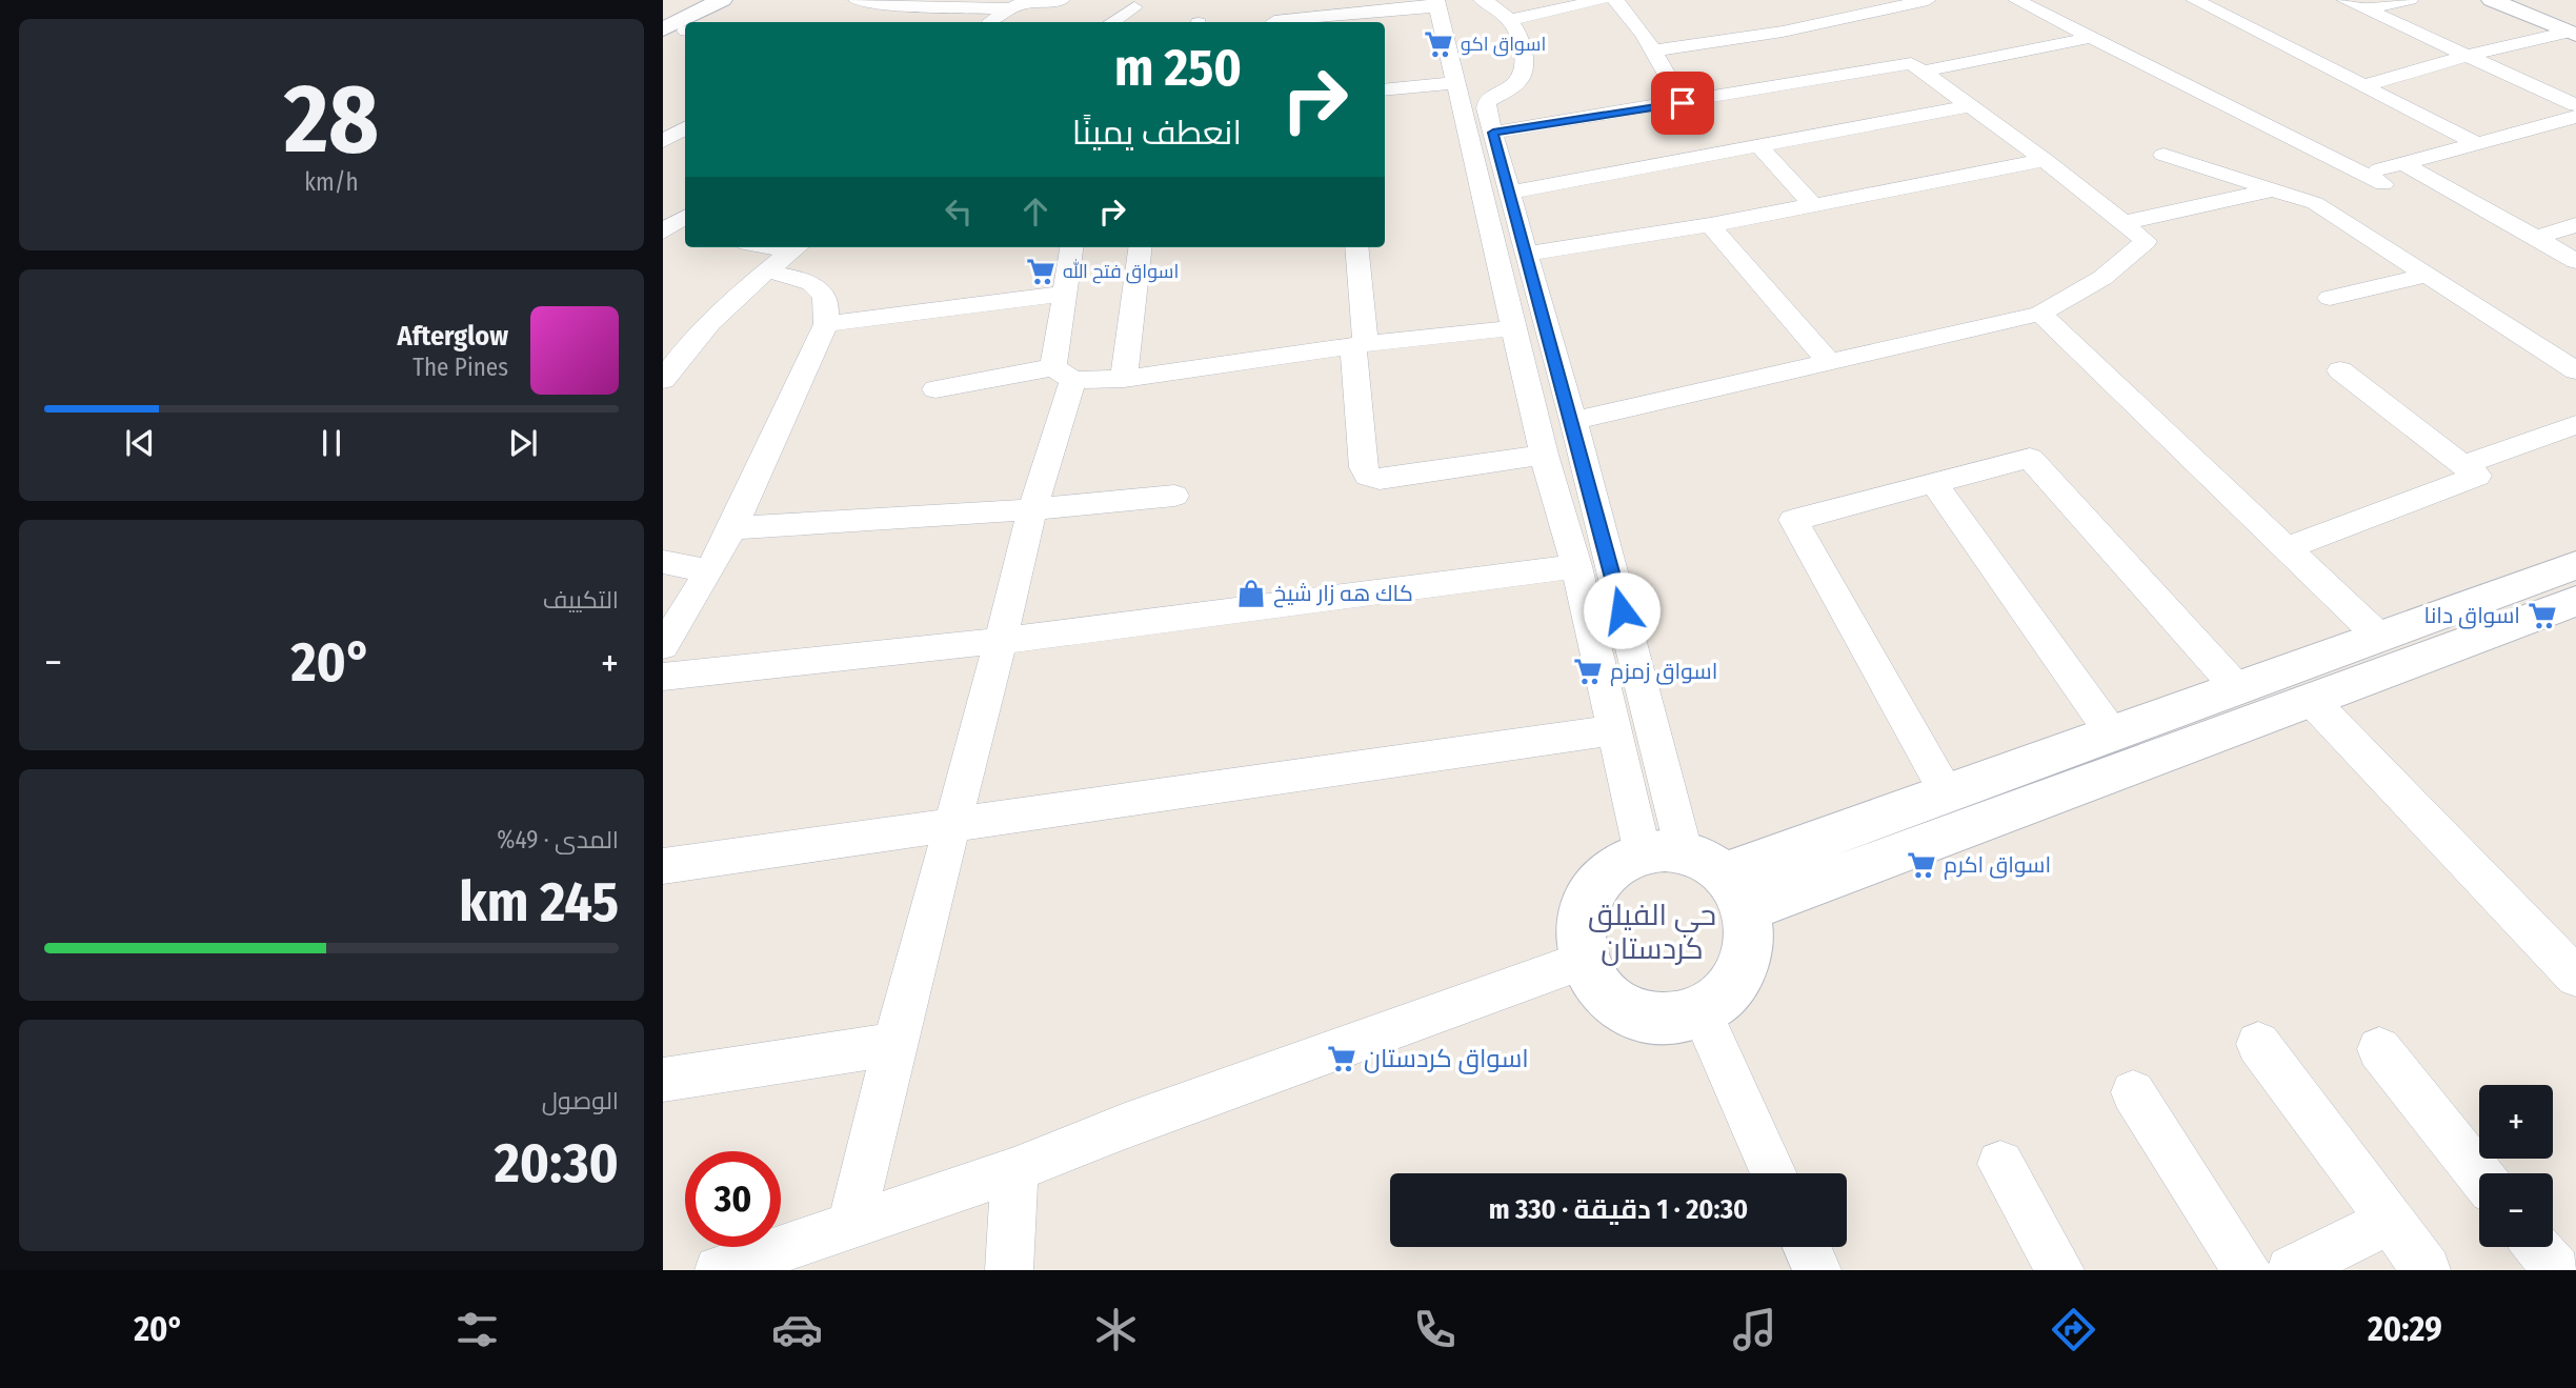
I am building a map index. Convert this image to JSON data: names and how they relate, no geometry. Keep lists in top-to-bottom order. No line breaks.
{"districts":["حي الفيلق كردستان"],"places":{"supermarket":["اسواق اكو","اسواق فتح الله","اسواق دانا","اسواق زمزم","اسواق اكرم","اسواق كردستان"],"shop":["كاك هه زار شيخ"]},"page":{"tile":[["28","km/h"],"التكييف",["المدى · 49%","245 km"],["الوصول","20:30"]],"turn":["250 m","انعطف يمينًا"],"song":["Afterglow","The Pines"],"heat":["−","20°","+"],"map_buttons":["+","−"],"limit":"30","trip":"20:30 · 1 دقيقة · 330 m","tabs":["20:29","20°"]}}
